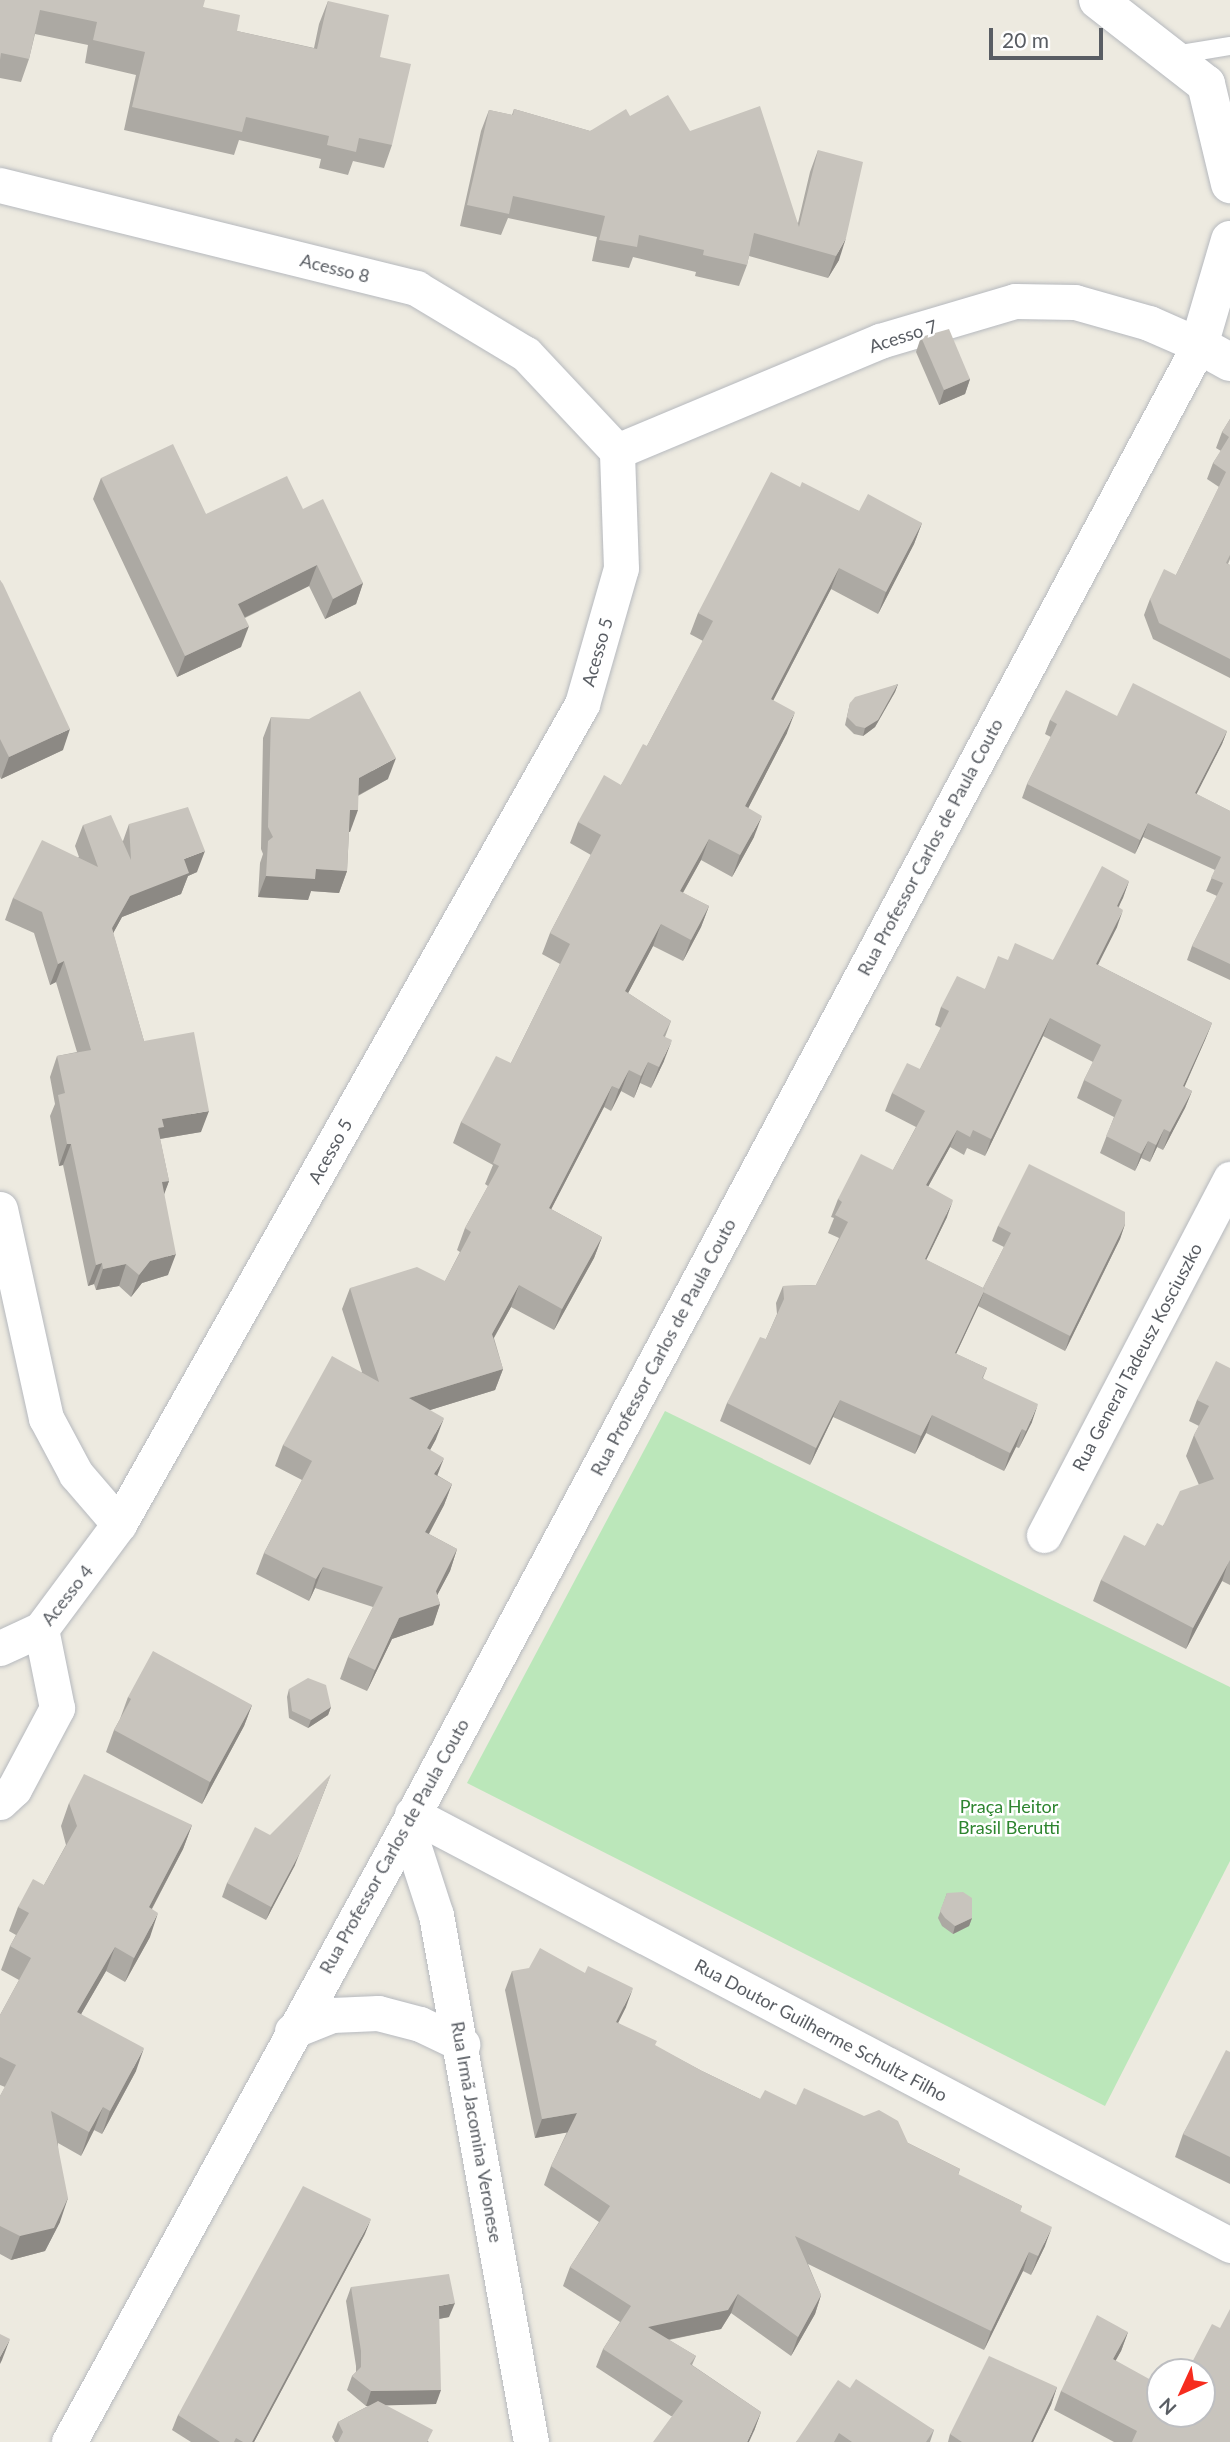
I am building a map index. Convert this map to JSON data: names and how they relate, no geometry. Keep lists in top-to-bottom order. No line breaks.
{"streets":{"street":["Acesso 8","Acesso 7","Acesso 5","Rua Professor Carlos de Paula Couto","Rua General Tadeusz Kosciuszko","Acesso 4","Rua Doutor Guilherme Schultz Filho","Rua Irmã Jacomina Veronese"]},"crossings":[["Acesso 8","Acesso 7"],["Acesso 8","Acesso 5"],["Acesso 7","Acesso 5"],["Acesso 7","Rua Professor Carlos de Paula Couto"],["Acesso 5","Acesso 4"],["Rua Professor Carlos de Paula Couto","Rua Doutor Guilherme Schultz Filho"],["Rua Professor Carlos de Paula Couto","Rua Irmã Jacomina Veronese"],["Rua Doutor Guilherme Schultz Filho","Rua Irmã Jacomina Veronese"]],"parks":["Praça Heitor Brasil Berutti"],"scale_bar":"20 m","north":"bottom left"}
